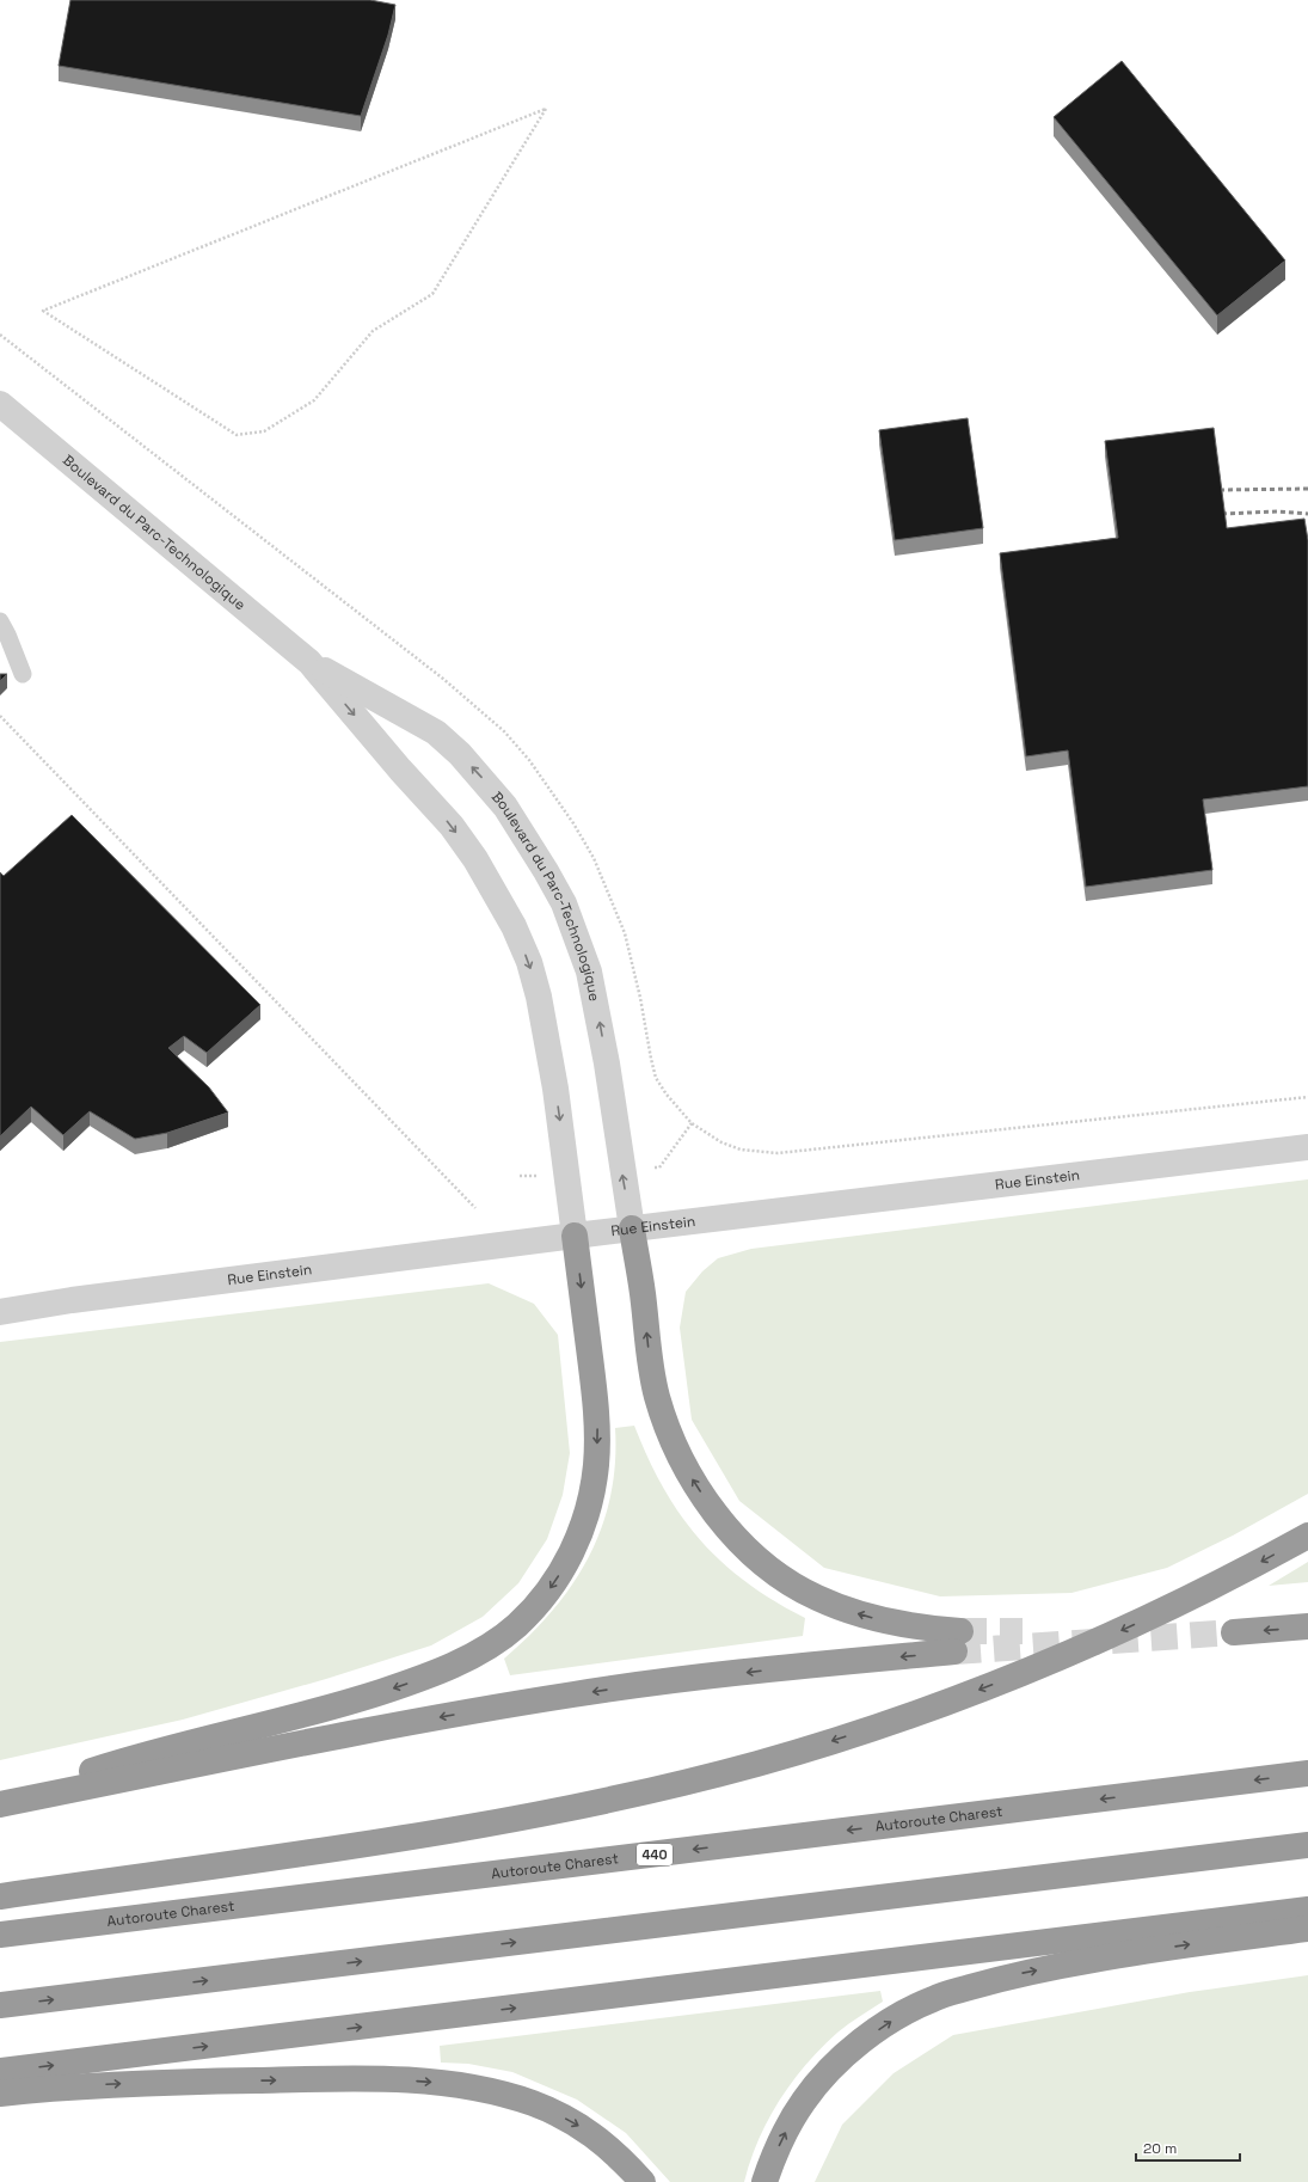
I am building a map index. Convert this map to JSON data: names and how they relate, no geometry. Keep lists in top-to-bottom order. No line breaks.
{"streets":{"highway":["Autoroute Charest","440"],"street":["Boulevard du Parc-Technologique","Rue Einstein"]},"crossings":[["Boulevard du Parc-Technologique","Rue Einstein"]],"scale_bar":"20 m"}
